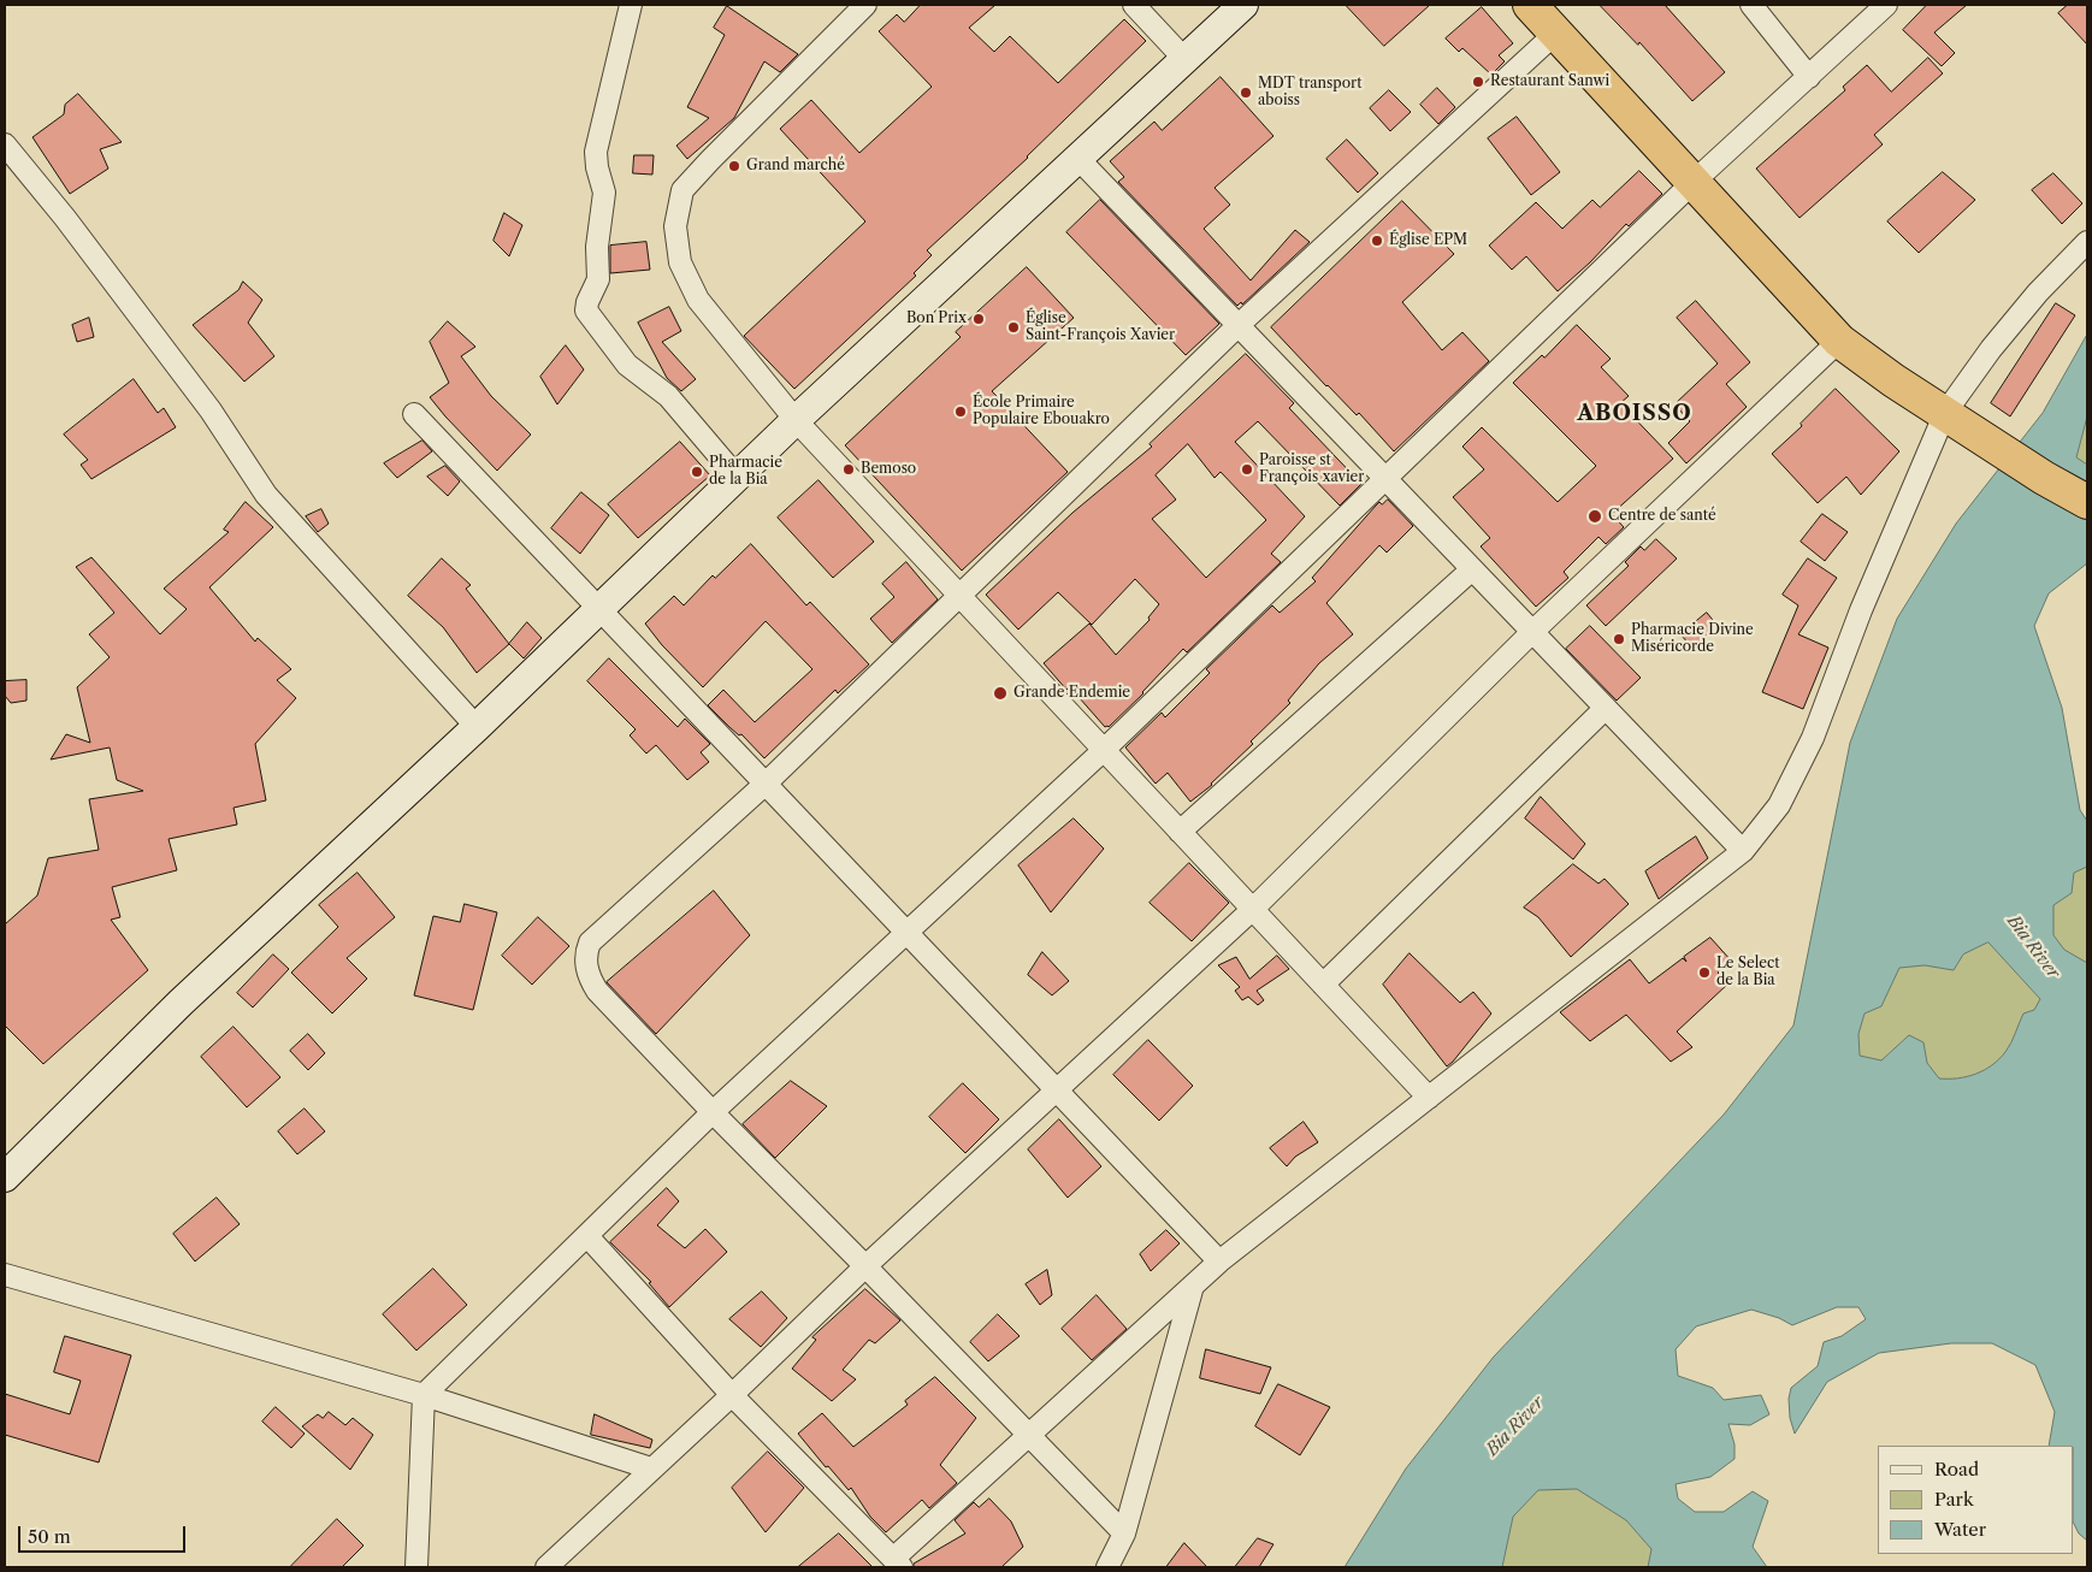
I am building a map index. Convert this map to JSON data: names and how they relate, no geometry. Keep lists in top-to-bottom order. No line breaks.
{"districts":["ABOISSO"],"water":["Bia River"],"places":["Restaurant Sanwi","MDT transport aboiss","Grand marché","Église EPM","Bon Prix","Église Saint-François Xavier","École Primaire Populaire Ebouakro","Bemoso","Paroisse st François xavier","Pharmacie de la Bia","Centre de santé","Pharmacie Divine Miséricorde","Grande Endemie","Le Select de la Bia"],"legend":["Road","Park","Water"],"scale_bar":"50 m"}
